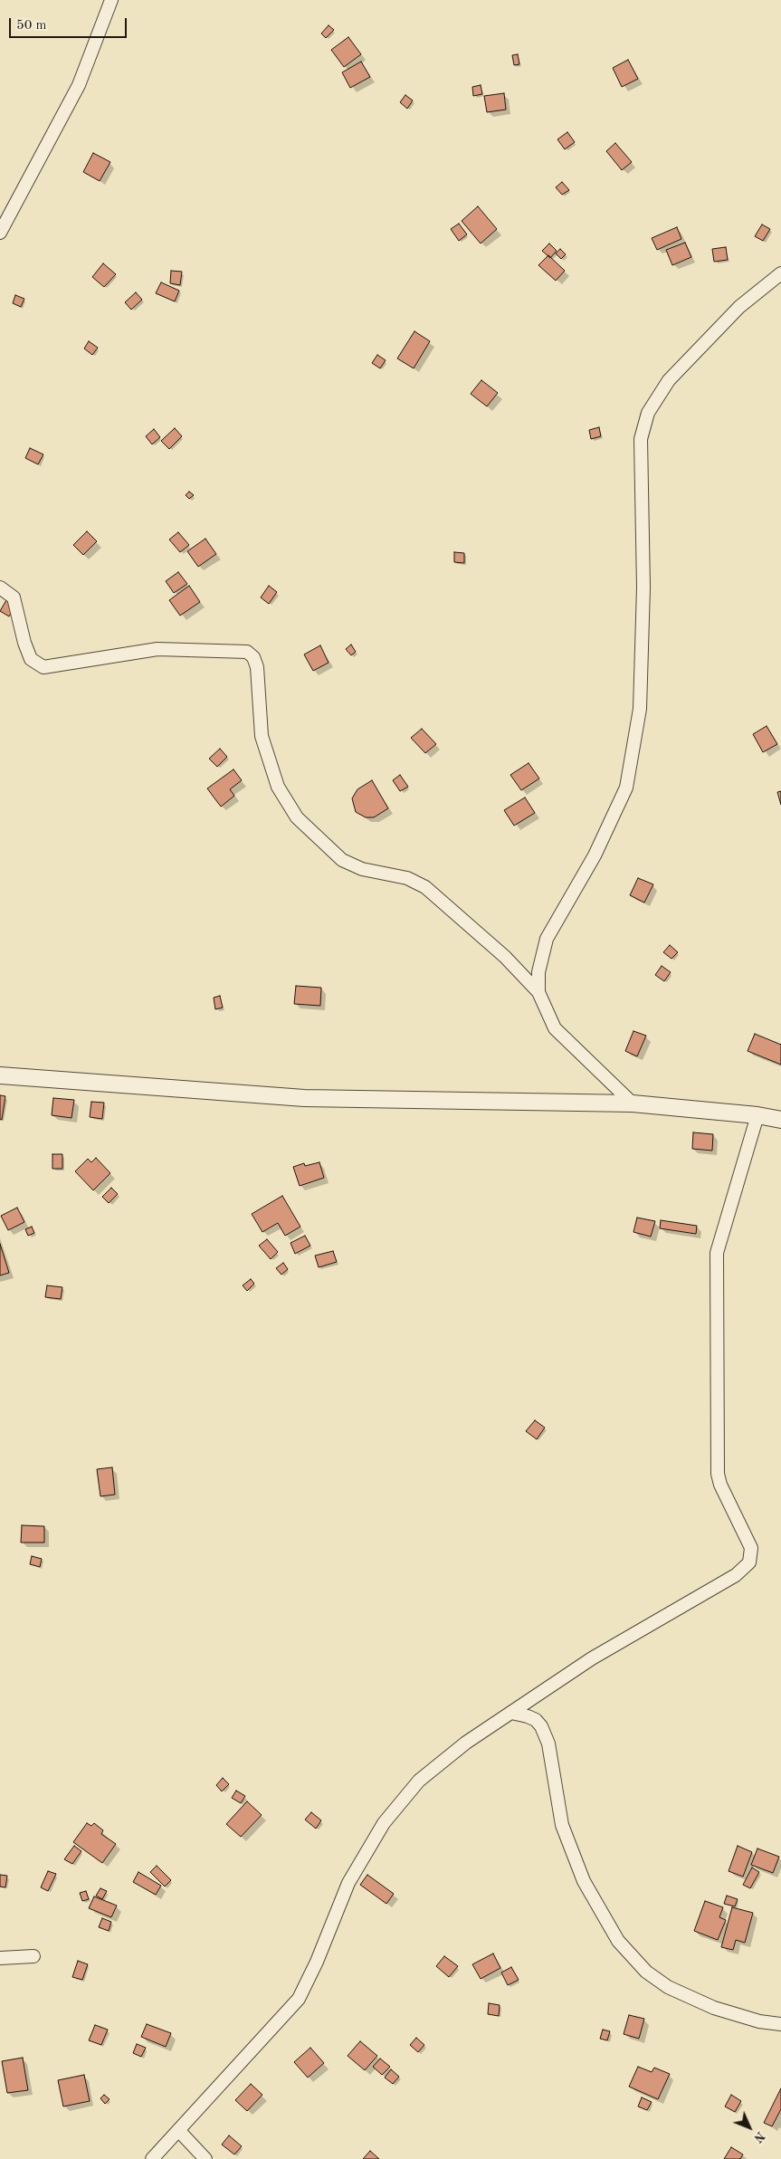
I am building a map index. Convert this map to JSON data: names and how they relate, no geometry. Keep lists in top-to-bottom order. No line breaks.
{"scale_bar":"50 m","north":"bottom right"}
